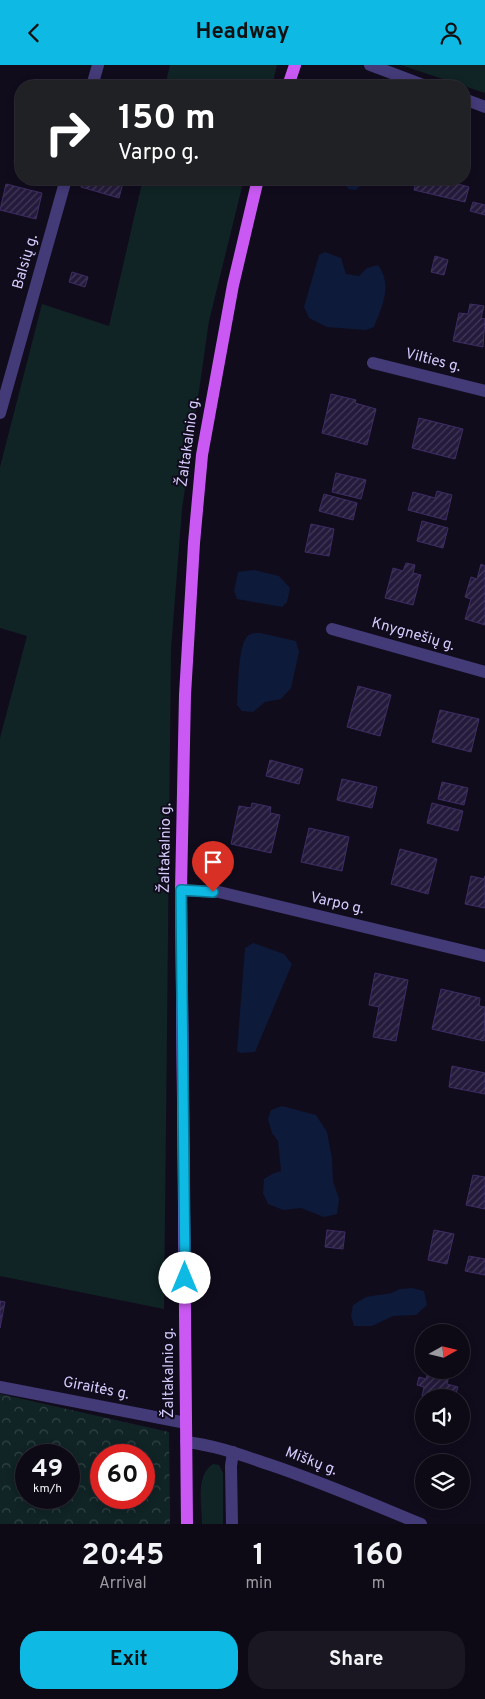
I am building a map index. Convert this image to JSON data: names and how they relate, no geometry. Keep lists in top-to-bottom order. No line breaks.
{"streets":{"main road":["Žaltakalnio g."],"street":["Balsių g.","Vilties g.","Knygnešių g.","Varpo g.","Giraitės g.","Miškų g."]},"crossings":[["Žaltakalnio g.","Varpo g."],["Žaltakalnio g.","Giraitės g."],["Žaltakalnio g.","Miškų g."]],"north":"right","page":{"header":"Headway","turn":["150 m","Varpo g."],"speed":"49 km/h","limit":"60","eta":["20:45","Arrival","1","min","160","m"],"buttons":["Exit","Share"]}}
